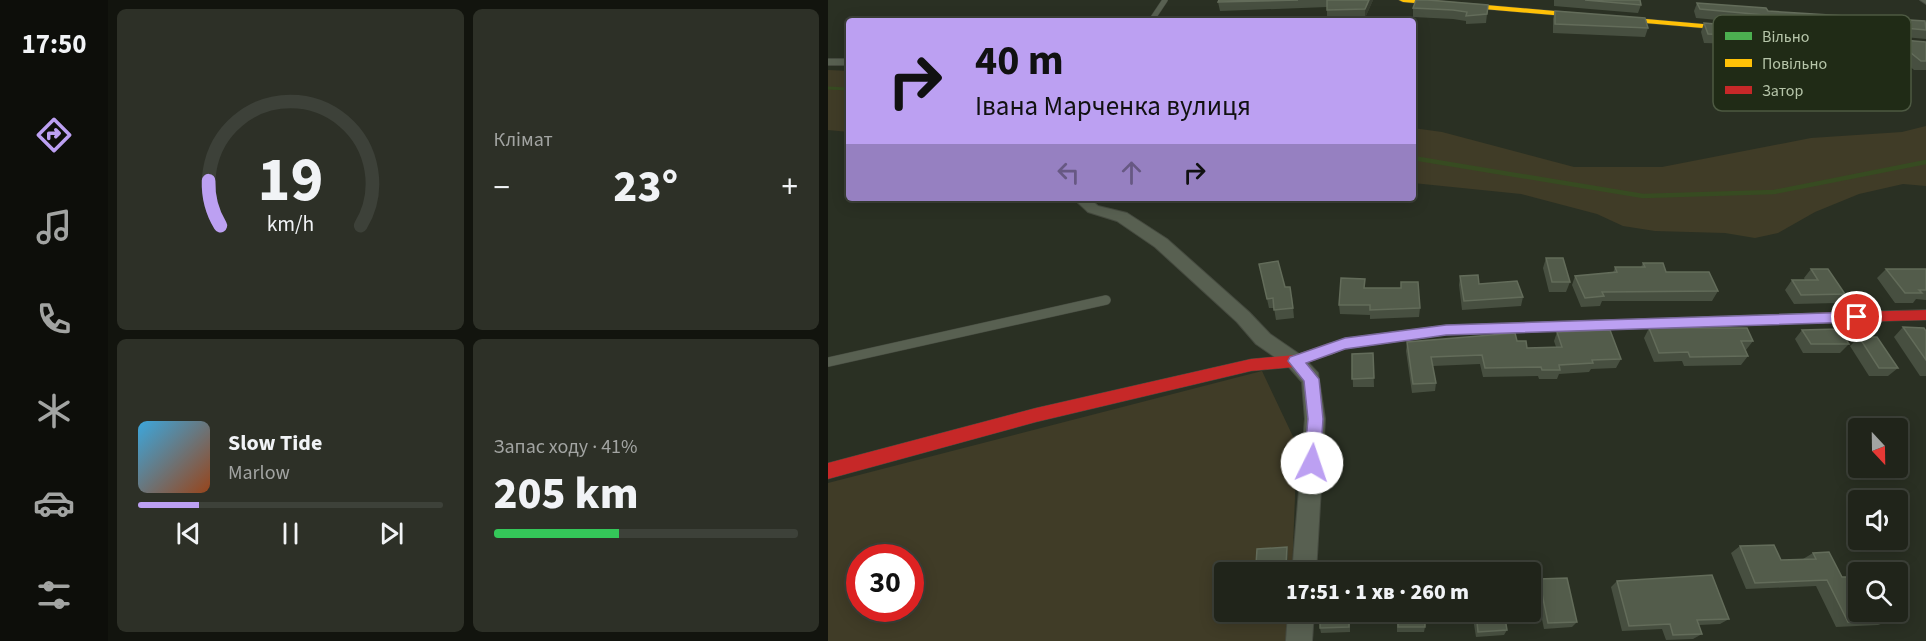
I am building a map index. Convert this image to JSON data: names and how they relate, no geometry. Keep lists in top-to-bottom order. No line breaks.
{"legend":["Вільно","Повільно","Затор"],"north":"bottom","page":{"tabs":"17:50","tile":["Клімат",["Запас ходу · 41%","205 km"]],"turn":["40 m","Івана Марченка вулиця"],"heat":["−","23°","+"],"song":["Slow Tide","Marlow"],"limit":"30","trip":"17:51 · 1 хв · 260 m","gauge":["19","km/h"]}}
